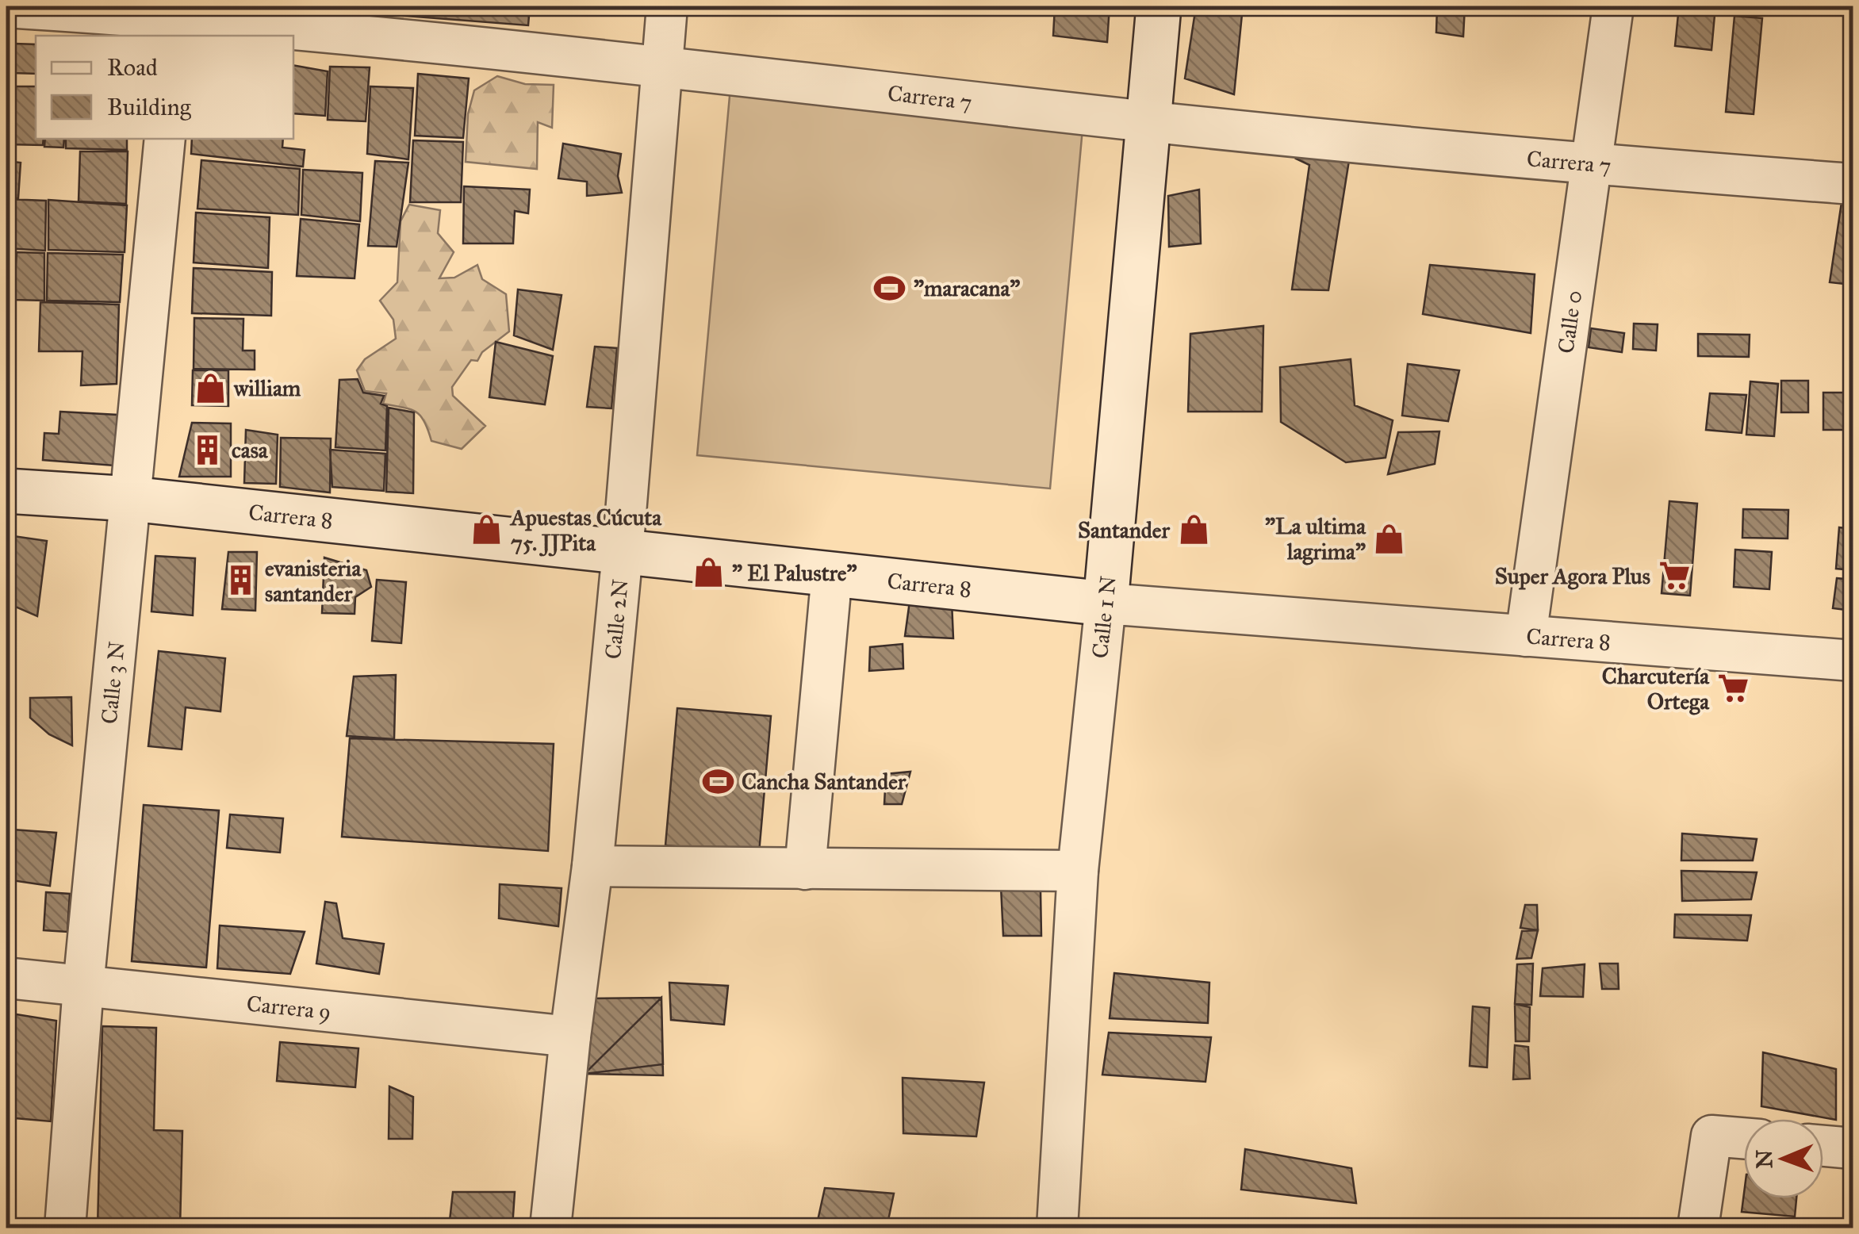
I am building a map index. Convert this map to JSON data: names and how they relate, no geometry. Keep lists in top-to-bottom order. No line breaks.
{"streets":{"street":["Carrera 7","Calle 0","Carrera 8","Calle 1 N","Calle 2N","Calle 3 N","Carrera 9"]},"crossings":[["Carrera 7","Calle 0"],["Carrera 7","Calle 1 N"],["Carrera 7","Calle 2N"],["Calle 0","Carrera 8"],["Carrera 8","Calle 1 N"],["Carrera 8","Calle 2N"],["Carrera 8","Calle 3 N"],["Calle 2N","Carrera 9"],["Calle 3 N","Carrera 9"]],"places":{"sports":["\"maracana\"","Cancha Santander"],"shop":["william","Apuestas Cúcuta 75. JJPita","Santander","\"La ultima lagrima\"","\" El Palustre\""],"building":["casa","evanisteria santander"],"supermarket":["Super Agora Plus","Charcutería Ortega"]},"legend":["Road","Building"],"north":"left"}
